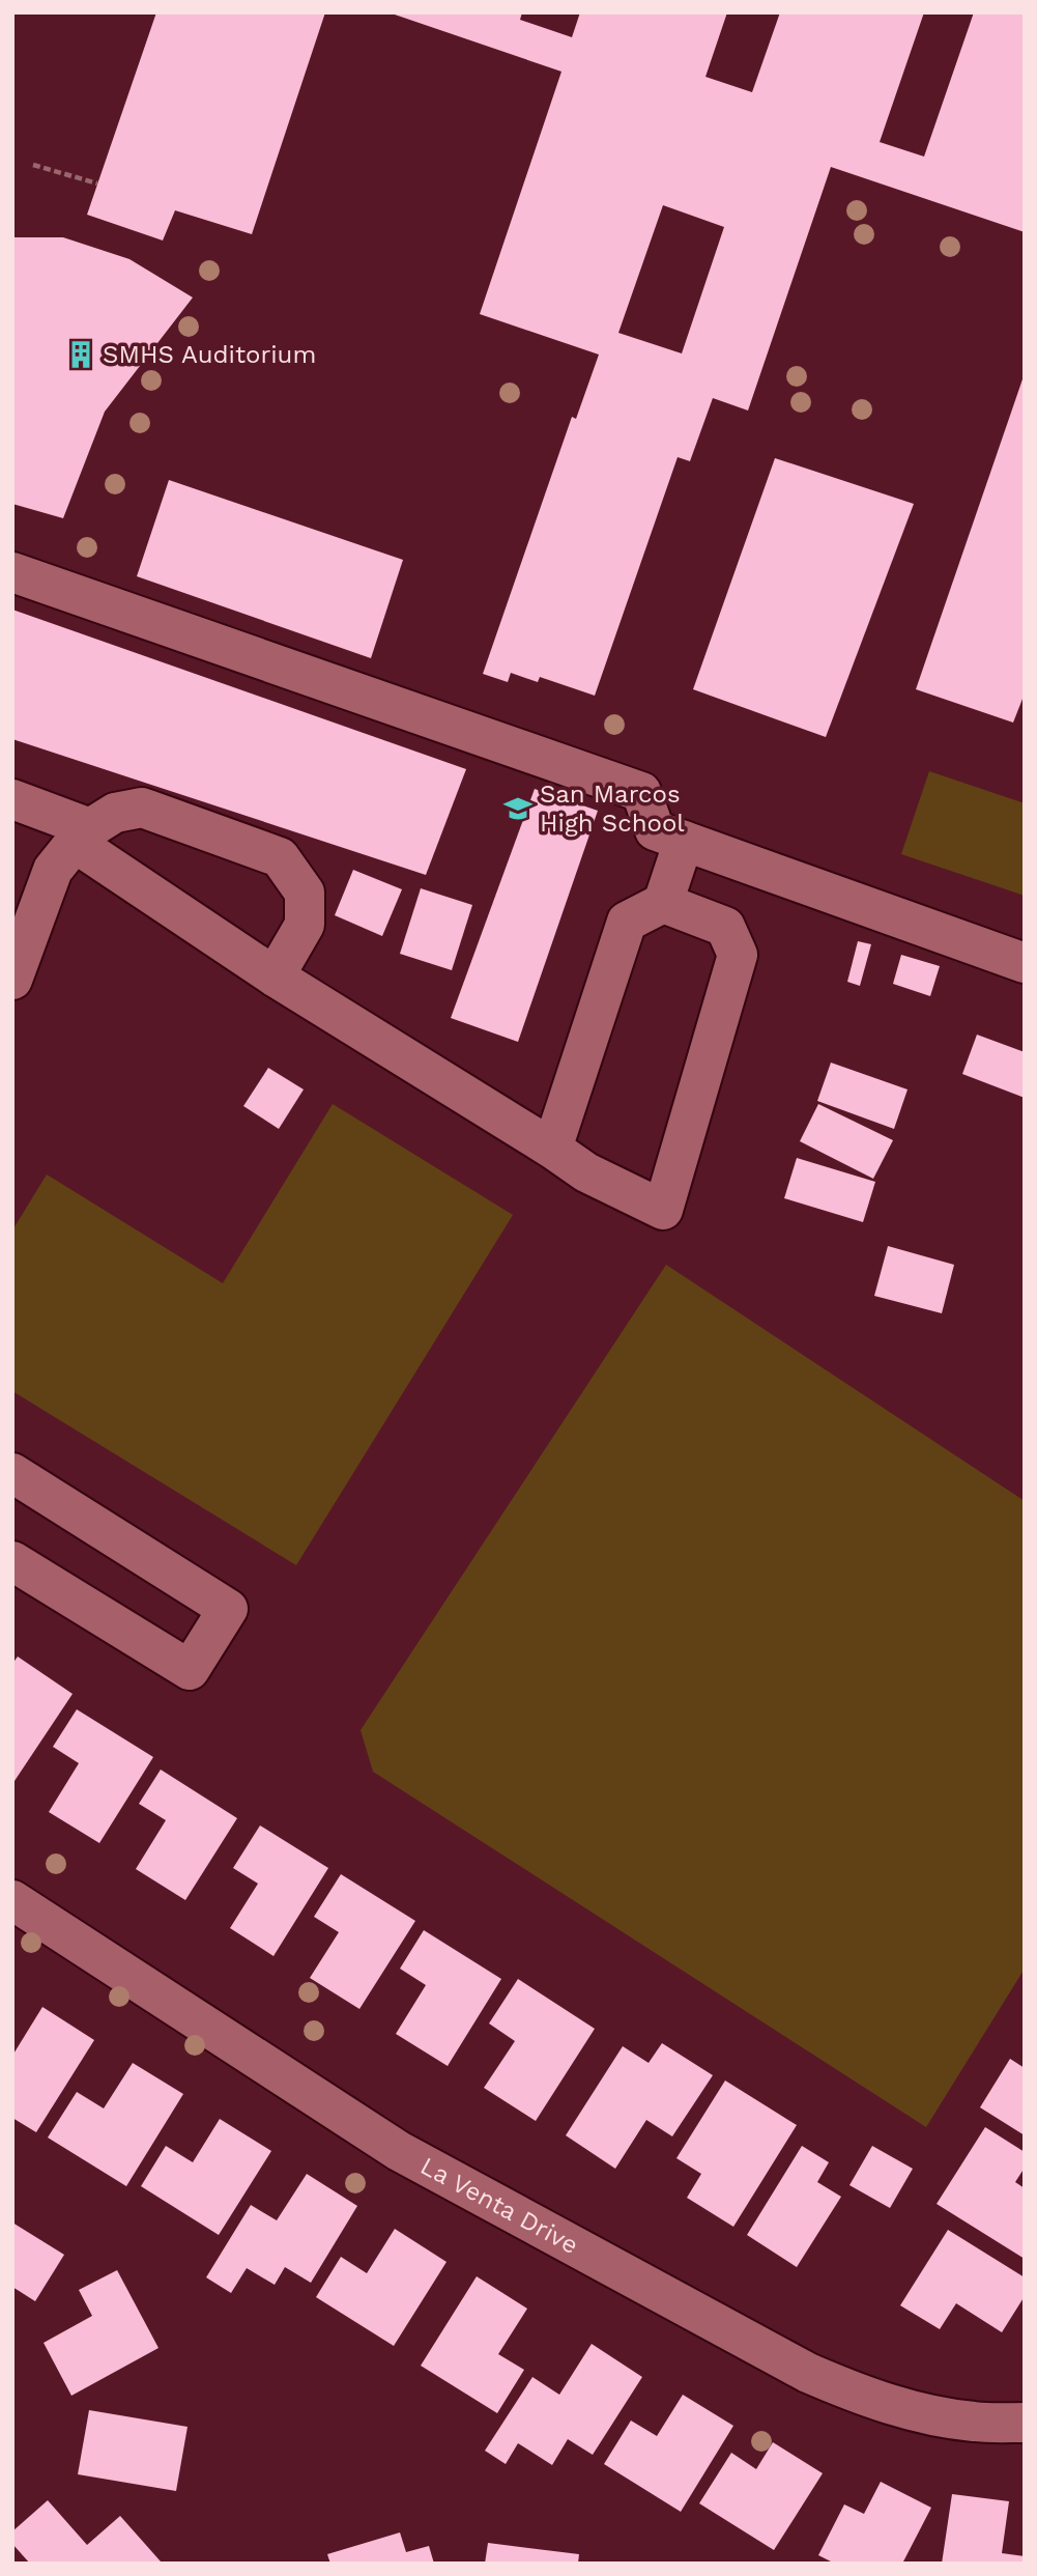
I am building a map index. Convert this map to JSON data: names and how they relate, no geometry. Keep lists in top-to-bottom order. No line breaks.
{"streets":{"street":["La Venta Drive"]},"places":{"building":["SMHS Auditorium"],"school or university":["San Marcos High School"]}}
